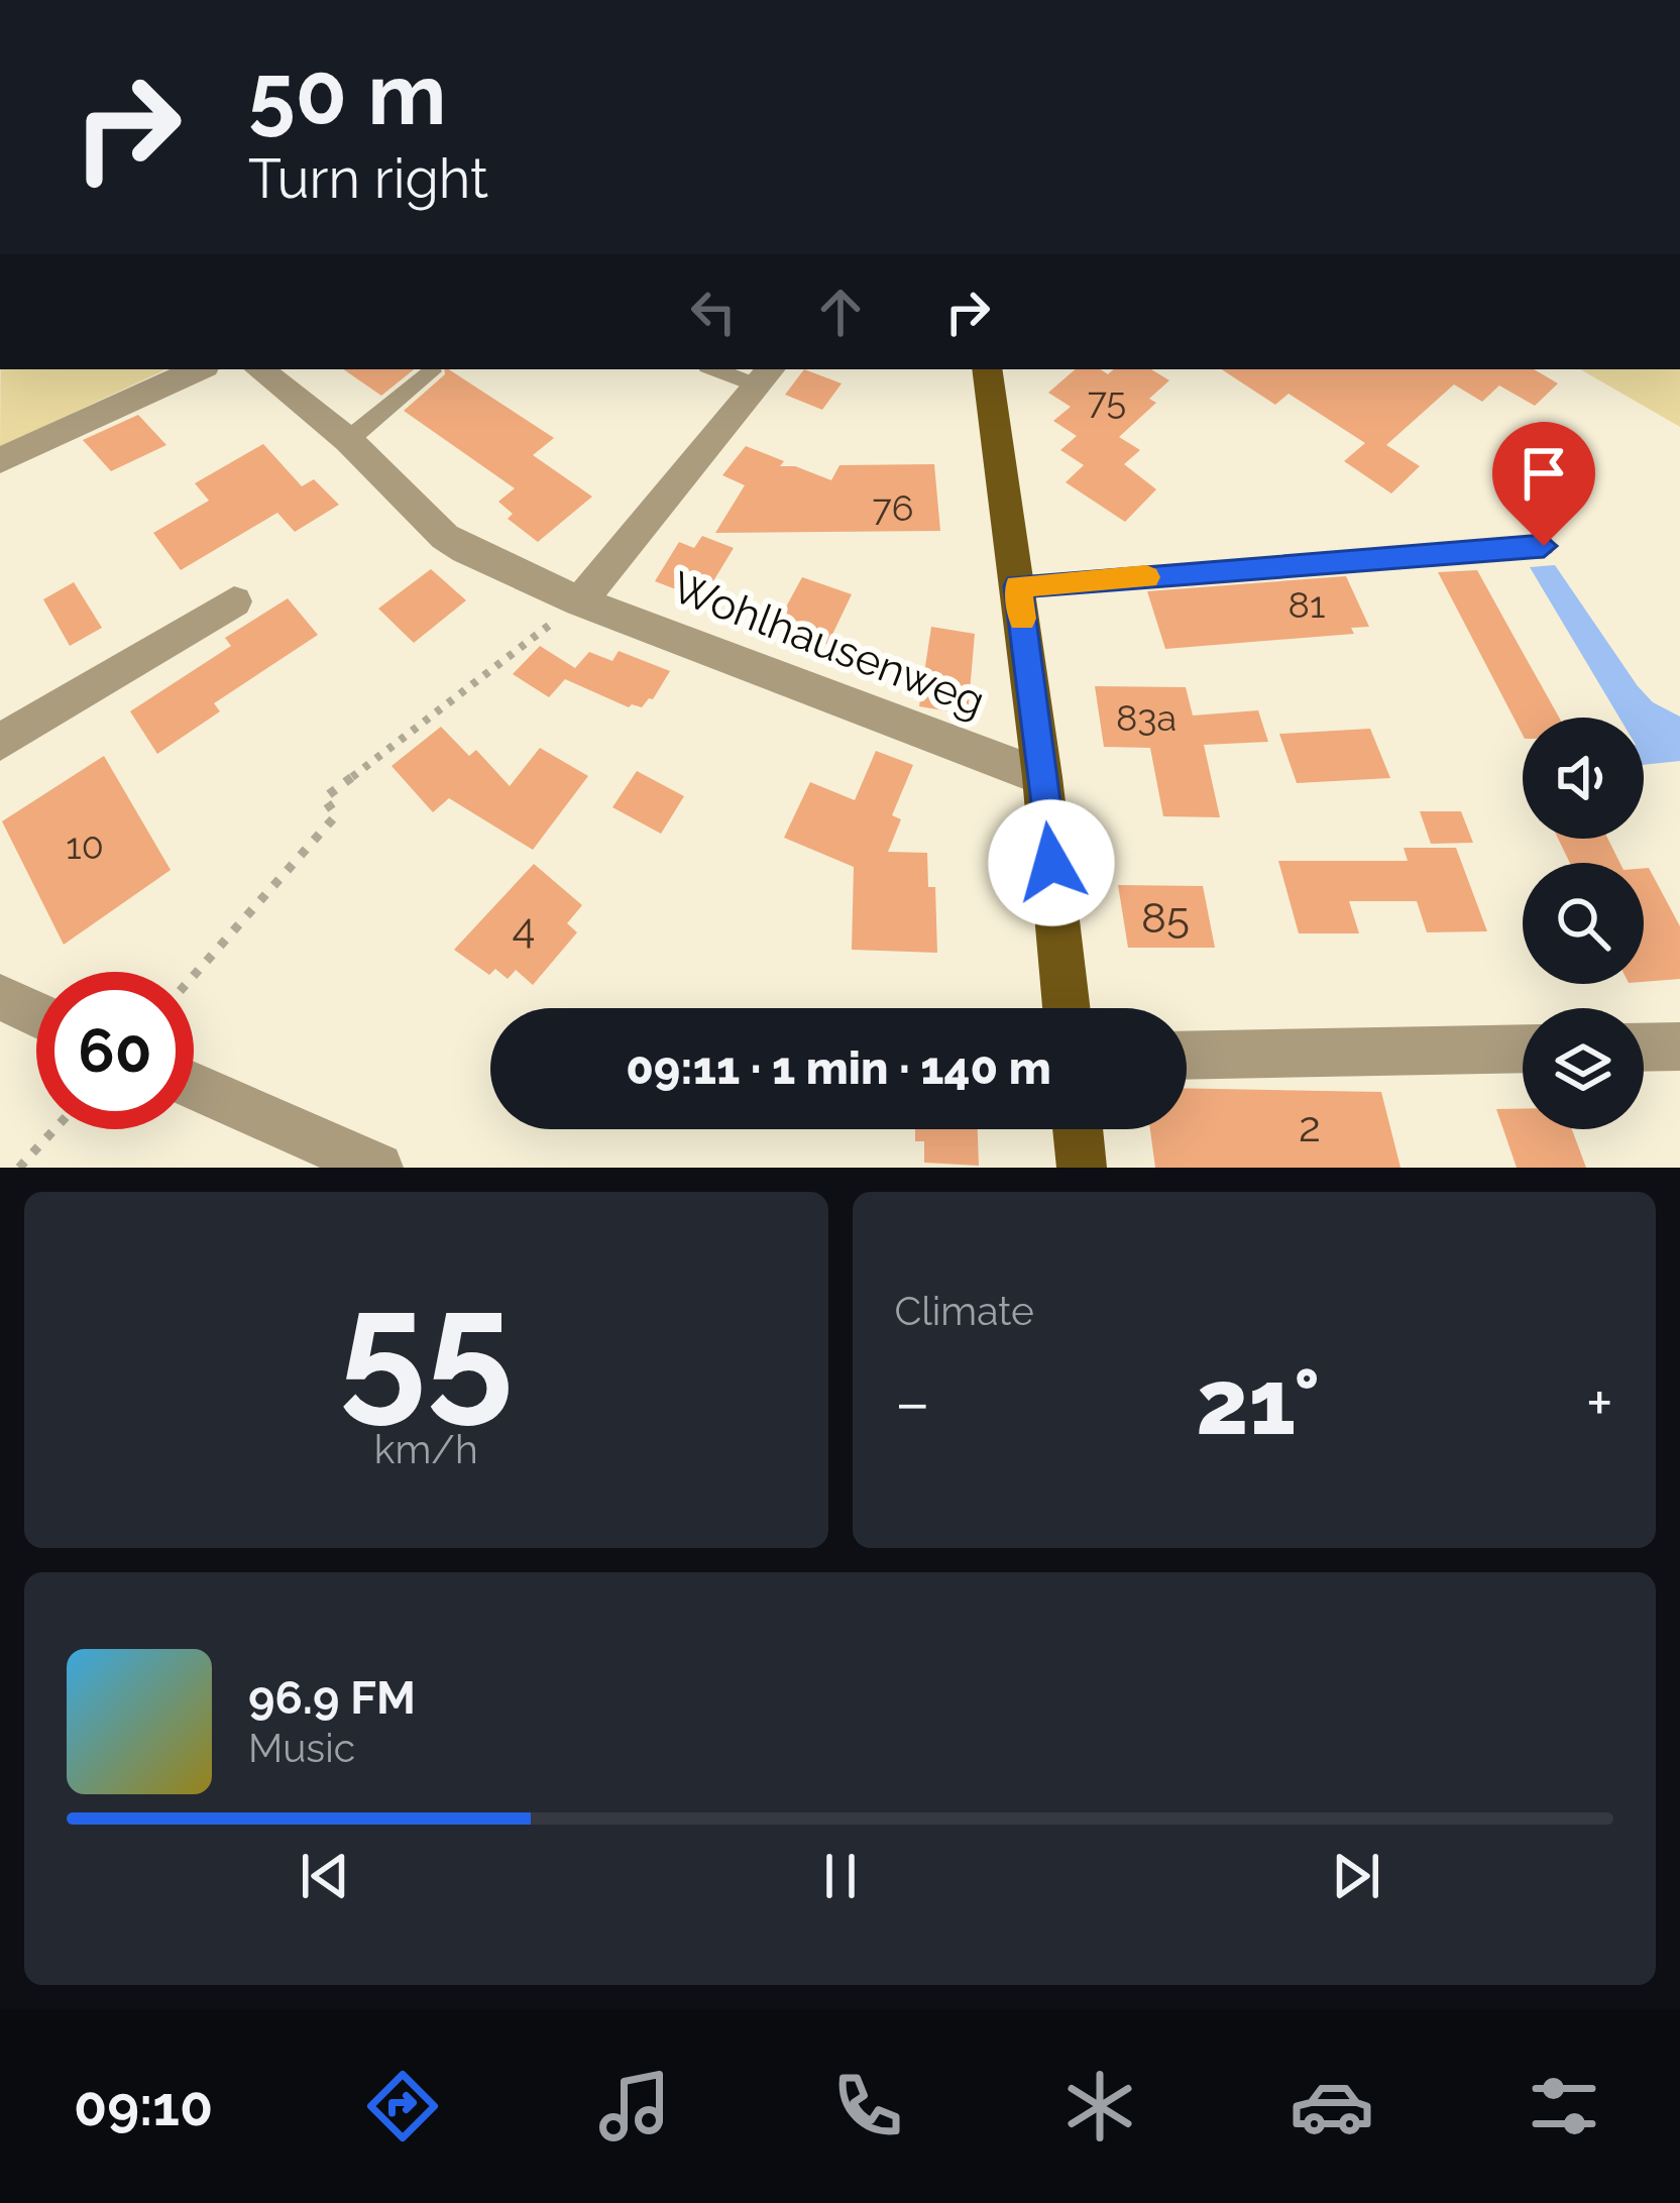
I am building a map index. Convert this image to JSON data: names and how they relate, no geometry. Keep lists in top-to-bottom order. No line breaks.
{"streets":{"street":["Wohlhausenweg"]},"house_numbers":["75","76","81","83a","10","85","4","2"],"page":{"turn":["50 m","Turn right"],"limit":"60","trip":"09:11 · 1 min · 140 m","tile":[["55","km/h"],"Climate"],"heat":["−","21°","+"],"song":["96.9 FM","Music"],"tabs":"09:10"}}
